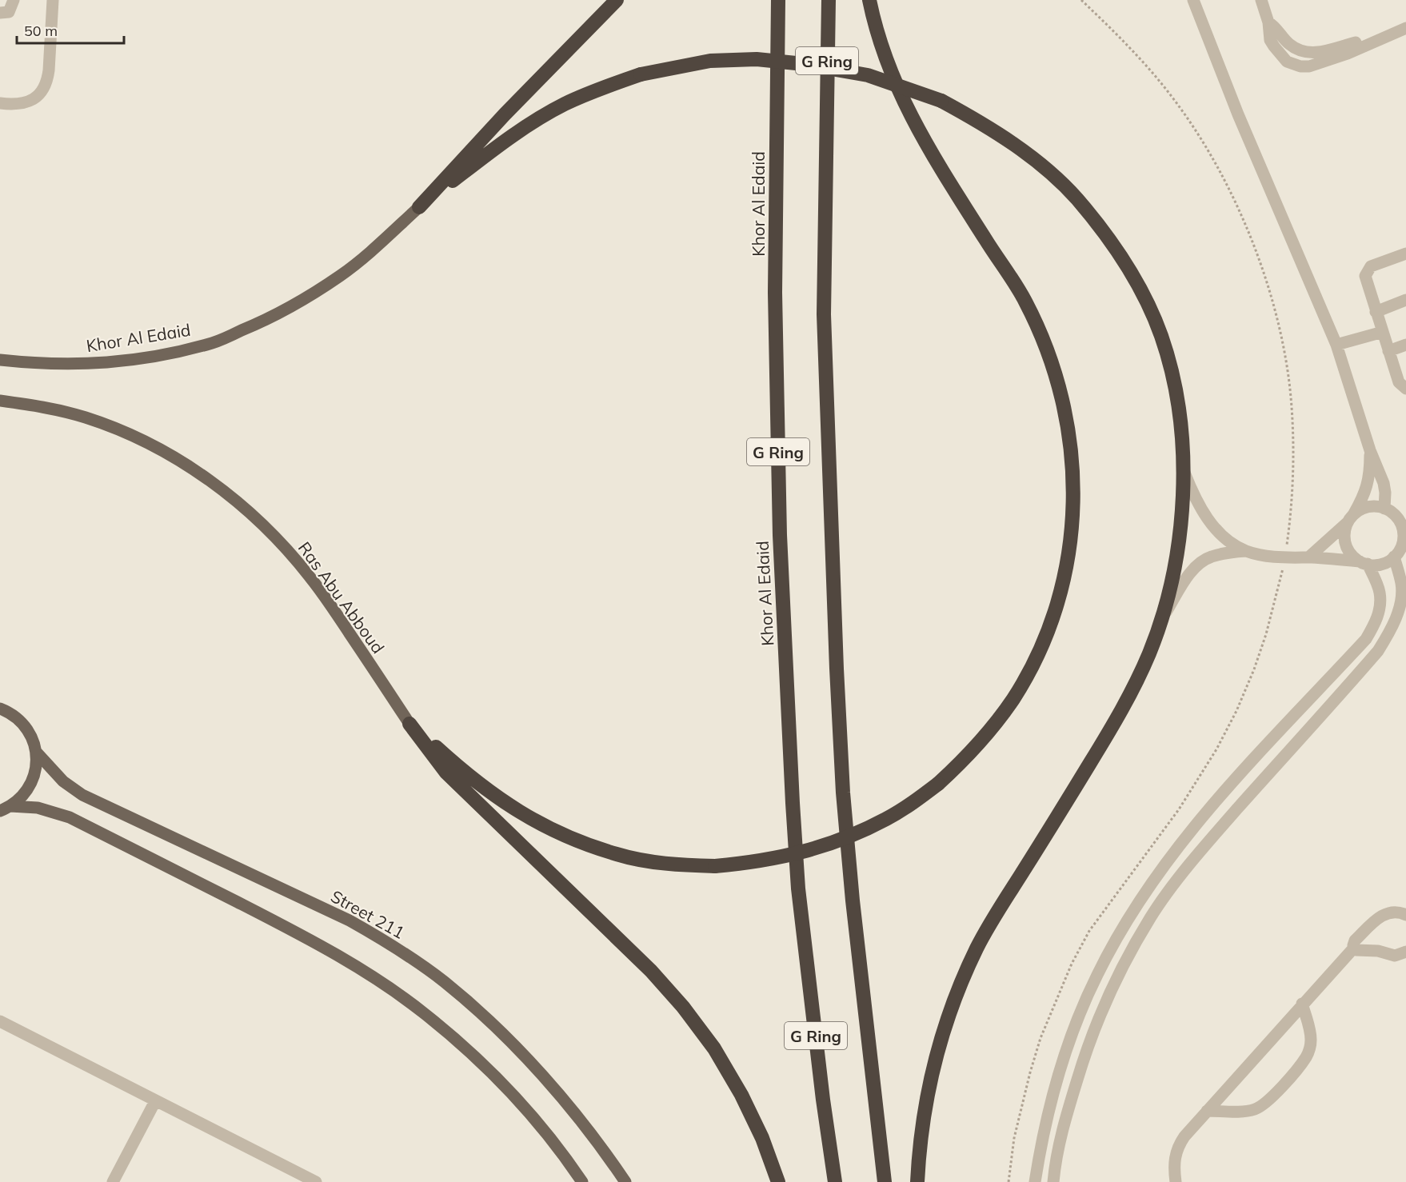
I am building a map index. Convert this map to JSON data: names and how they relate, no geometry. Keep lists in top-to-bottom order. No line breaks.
{"streets":{"highway":["G Ring","Khor Al Edaid"],"main road":["Ras Abu Abboud","Street 211"]},"scale_bar":"50 m"}
